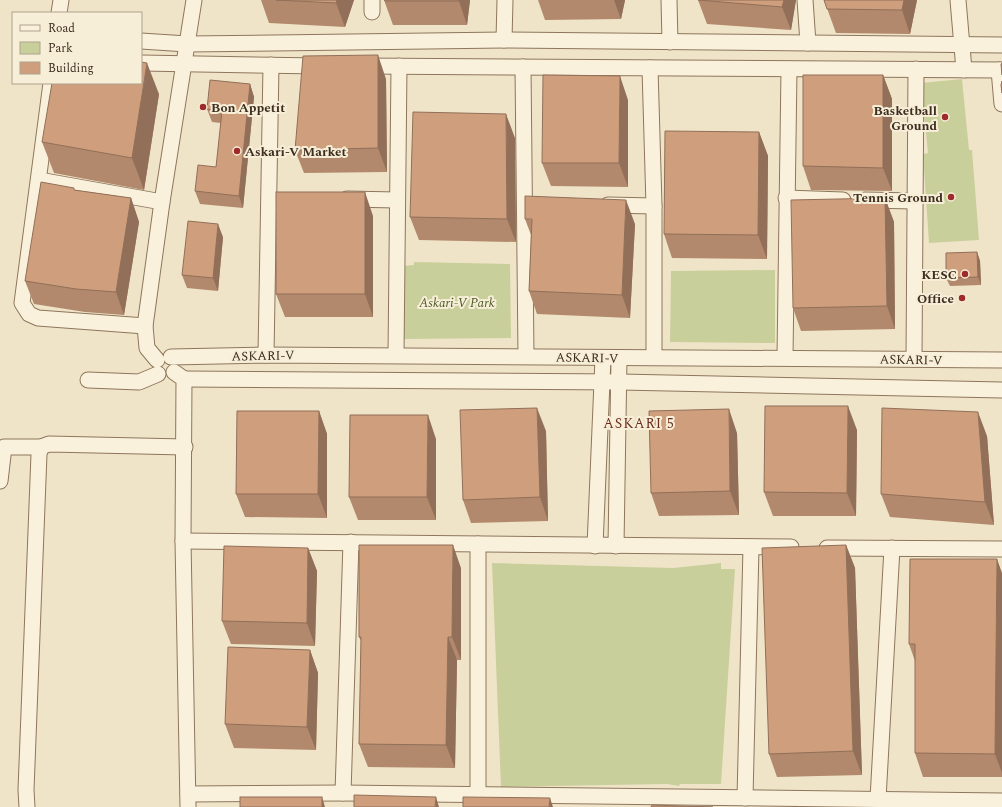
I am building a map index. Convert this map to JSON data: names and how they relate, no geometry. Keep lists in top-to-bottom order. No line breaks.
{"streets":{"street":["ASKARI-V"]},"districts":["ASKARI 5"],"parks":["Askari-V Park"],"places":["Bon Appetit","Basketball Ground","Askari-V Market","Tennis Ground","KESC","Office"],"legend":["Road","Park","Building"]}
